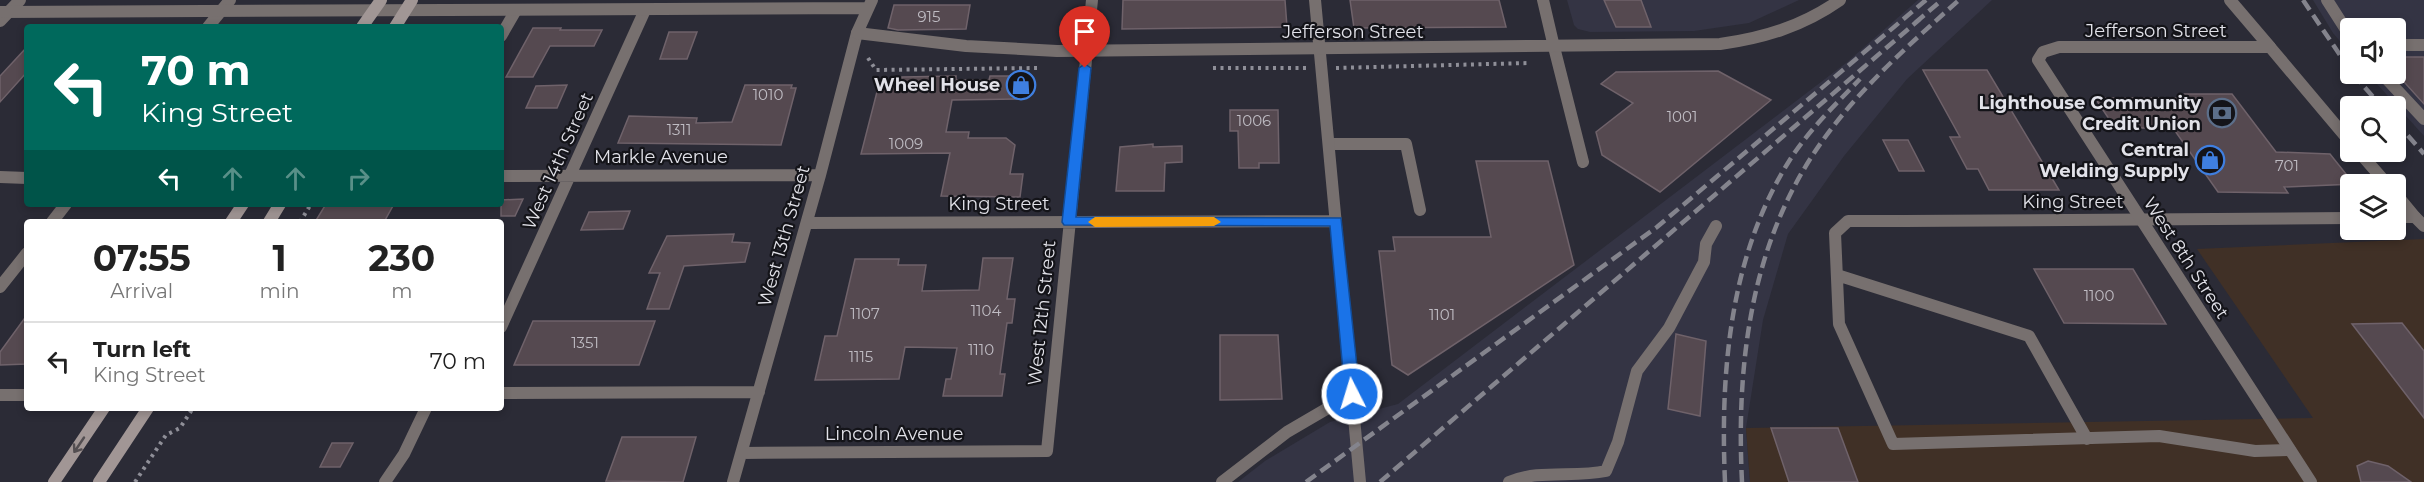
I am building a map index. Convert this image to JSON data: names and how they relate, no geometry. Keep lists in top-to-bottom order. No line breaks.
{"streets":{"street":["Jefferson Street","Markle Avenue","West 14th Street","King Street","West 13th Street","West 8th Street","West 12th Street","Lincoln Avenue"]},"crossings":[["Jefferson Street","West 13th Street"],["Jefferson Street","West 8th Street"],["Jefferson Street","West 12th Street"],["Markle Avenue","West 14th Street"],["Markle Avenue","West 13th Street"],["King Street","West 13th Street"],["King Street","West 8th Street"],["King Street","West 12th Street"],["West 13th Street","Lincoln Avenue"],["West 12th Street","Lincoln Avenue"]],"places":{"shop":["Wheel House","Central Welding Supply"],"bank":["Lighthouse Community Credit Union"]},"house_numbers":["915","1010","1001","1006","1311","1009","701","1100","1104","1107","1101","1351","1110","1115"],"page":{"turn":["70 m","King Street"],"eta":["07:55","Arrival","1","min","230","m"],"list":[{"name":"Turn left","note":"King Street","value":"70 m"}]}}
